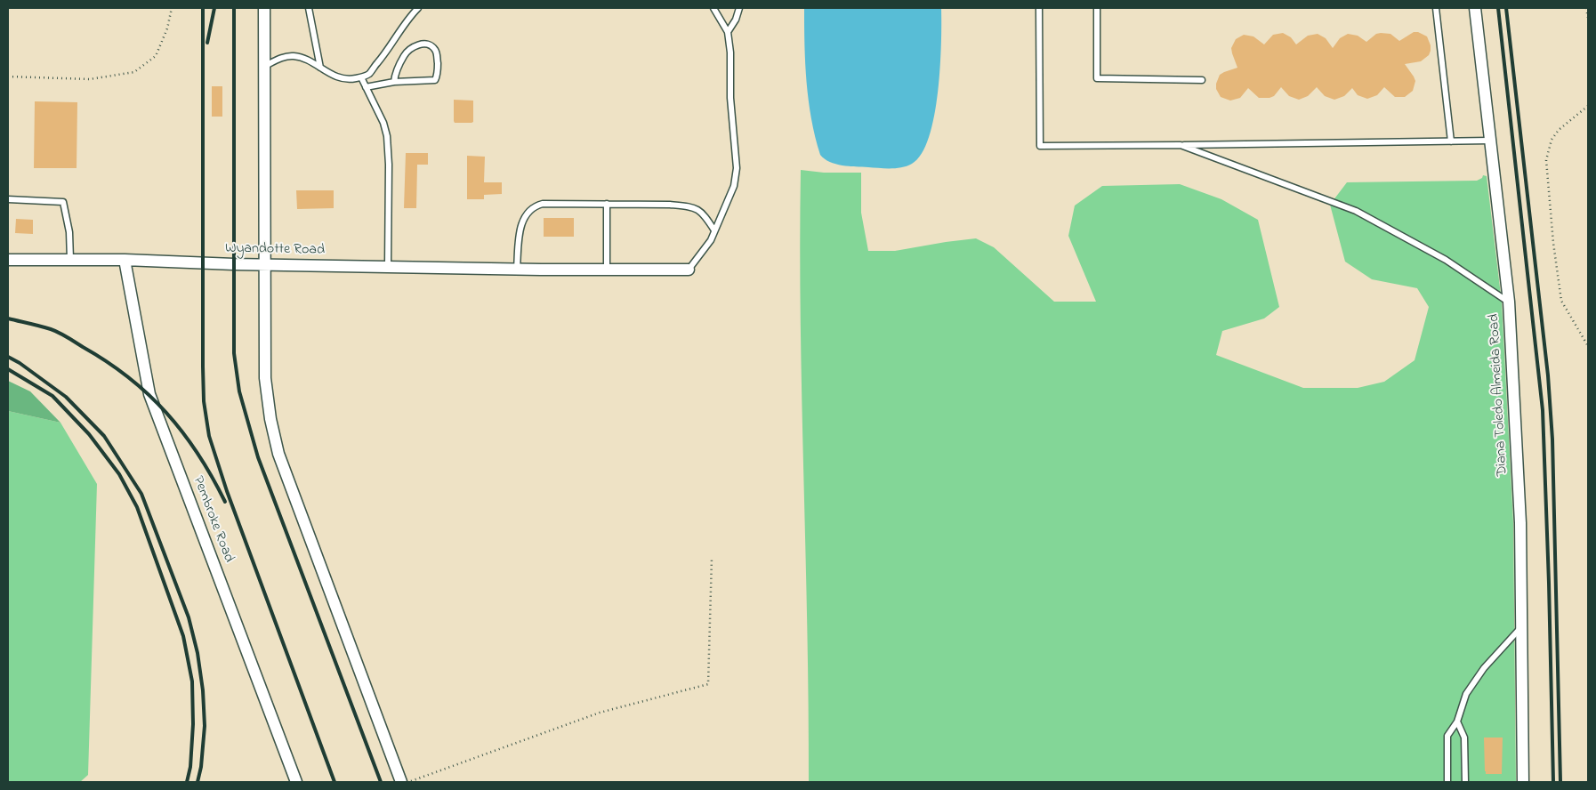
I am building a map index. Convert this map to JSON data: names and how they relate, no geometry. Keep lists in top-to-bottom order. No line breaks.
{"streets":{"street":["Wyandotte Road","Diana Toledo Almeida Road","Pembroke Road"]},"crossings":[["Wyandotte Road","Pembroke Road"]]}
